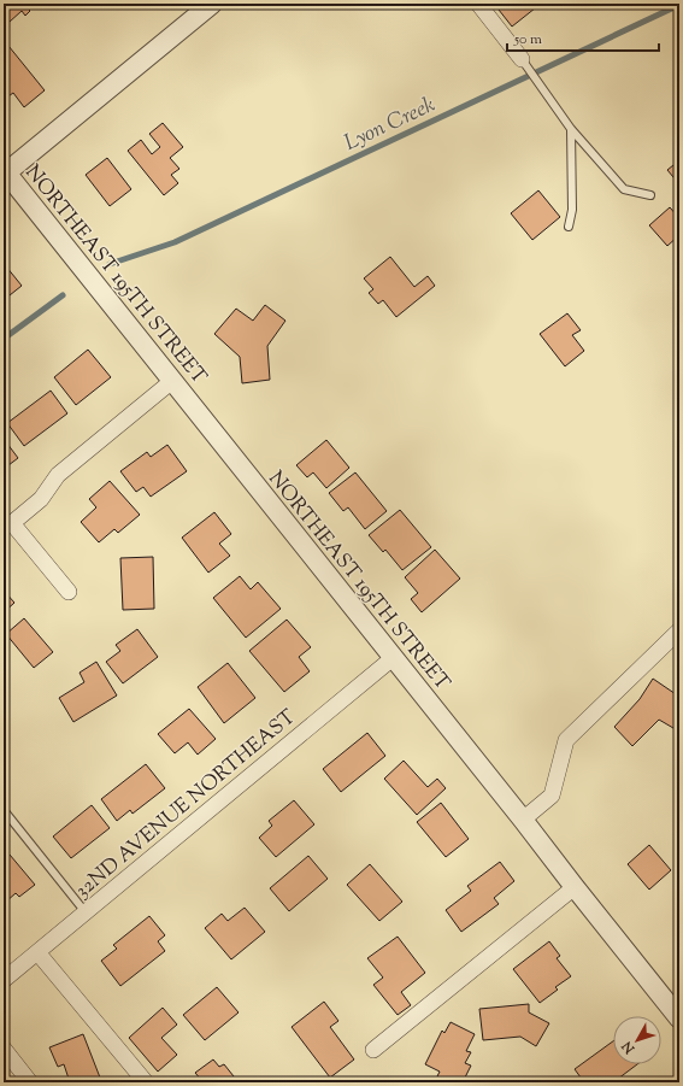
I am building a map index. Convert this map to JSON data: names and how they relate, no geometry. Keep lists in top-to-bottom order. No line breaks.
{"streets":{"street":["NORTHEAST 195TH STREET","32ND AVENUE NORTHEAST"]},"crossings":[["NORTHEAST 195TH STREET","32ND AVENUE NORTHEAST"]],"water":["Lyon Creek"],"scale_bar":"50 m","north":"bottom left"}
